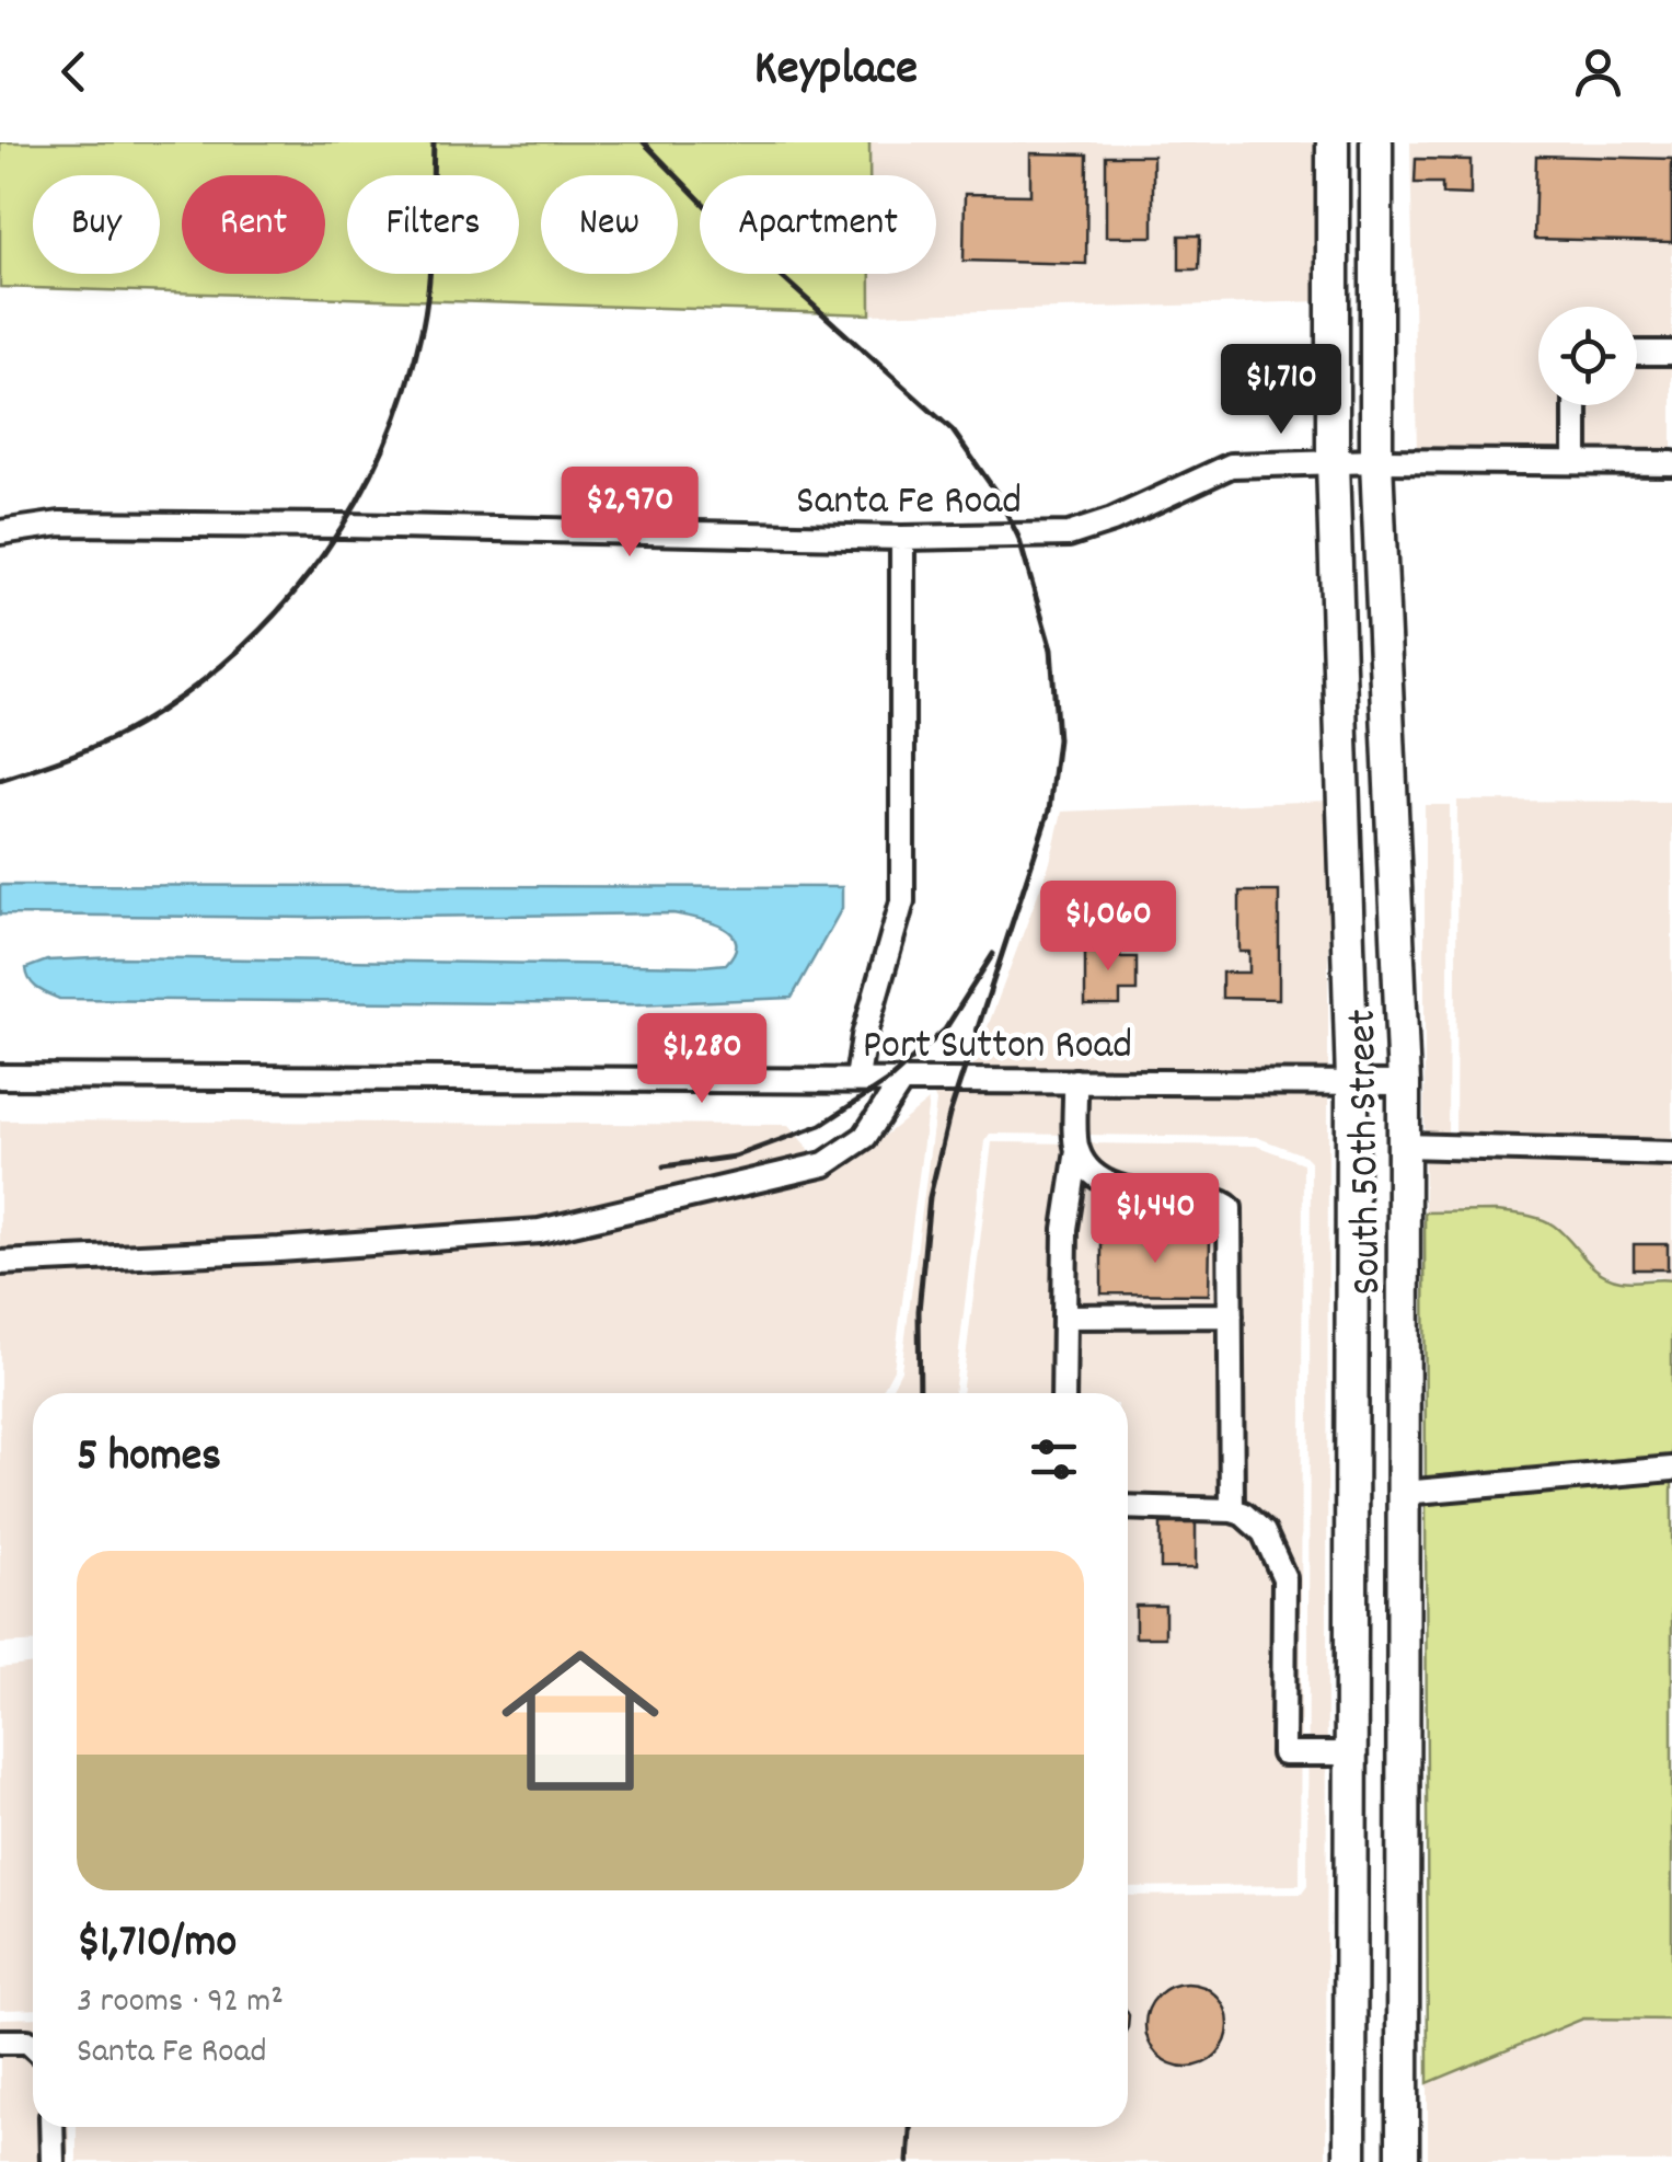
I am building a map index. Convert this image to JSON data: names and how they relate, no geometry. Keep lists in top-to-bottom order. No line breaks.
{"streets":{"main road":["South 50th Street"],"street":["Santa Fe Road","Port Sutton Road"]},"crossings":[["Santa Fe Road","South 50th Street"],["Port Sutton Road","South 50th Street"]],"page":{"header":"Keyplace","chip":["Buy","Rent","Filters","New","Apartment"],"price":["$1,710","$2,970","$1,060","$1,280","$1,440"],"heading":"5 homes","list":[{"name":"$1,710/mo","note":"3 rooms · 92 m² · Santa Fe Road"}]}}
